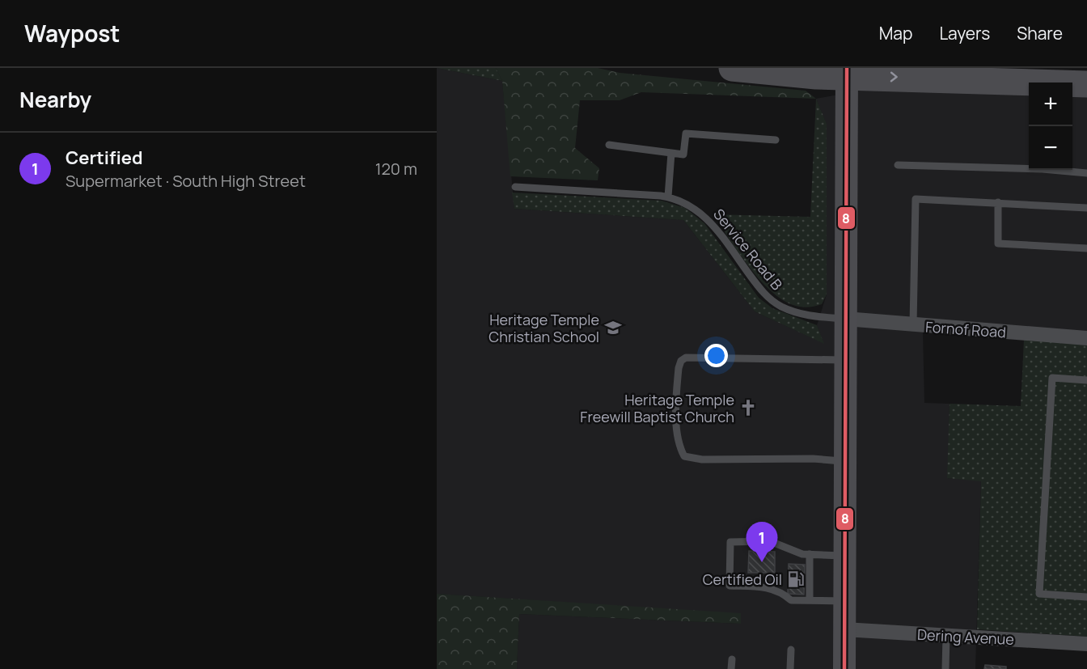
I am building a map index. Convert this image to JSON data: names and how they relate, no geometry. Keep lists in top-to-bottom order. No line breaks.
{"streets":{"street":["Fornof Road","Dering Avenue"],"lane":["Service Road B"]},"crossings":[["Service Road B","Fornof Road"]],"places":{"school or university":["Heritage Temple Christian School"],"church":["Heritage Temple Freewill Baptist Church"],"fuel station":["Certified Oil"]},"lines":["transit line 8"],"page":{"header":"Waypost","nav":["Map","Layers","Share"],"heading":"Nearby","map_buttons":["+","−"],"list":[{"mark":"1","name":"Certified","note":"Supermarket · South High Street","value":"120 m"}],"pins":"1"}}
